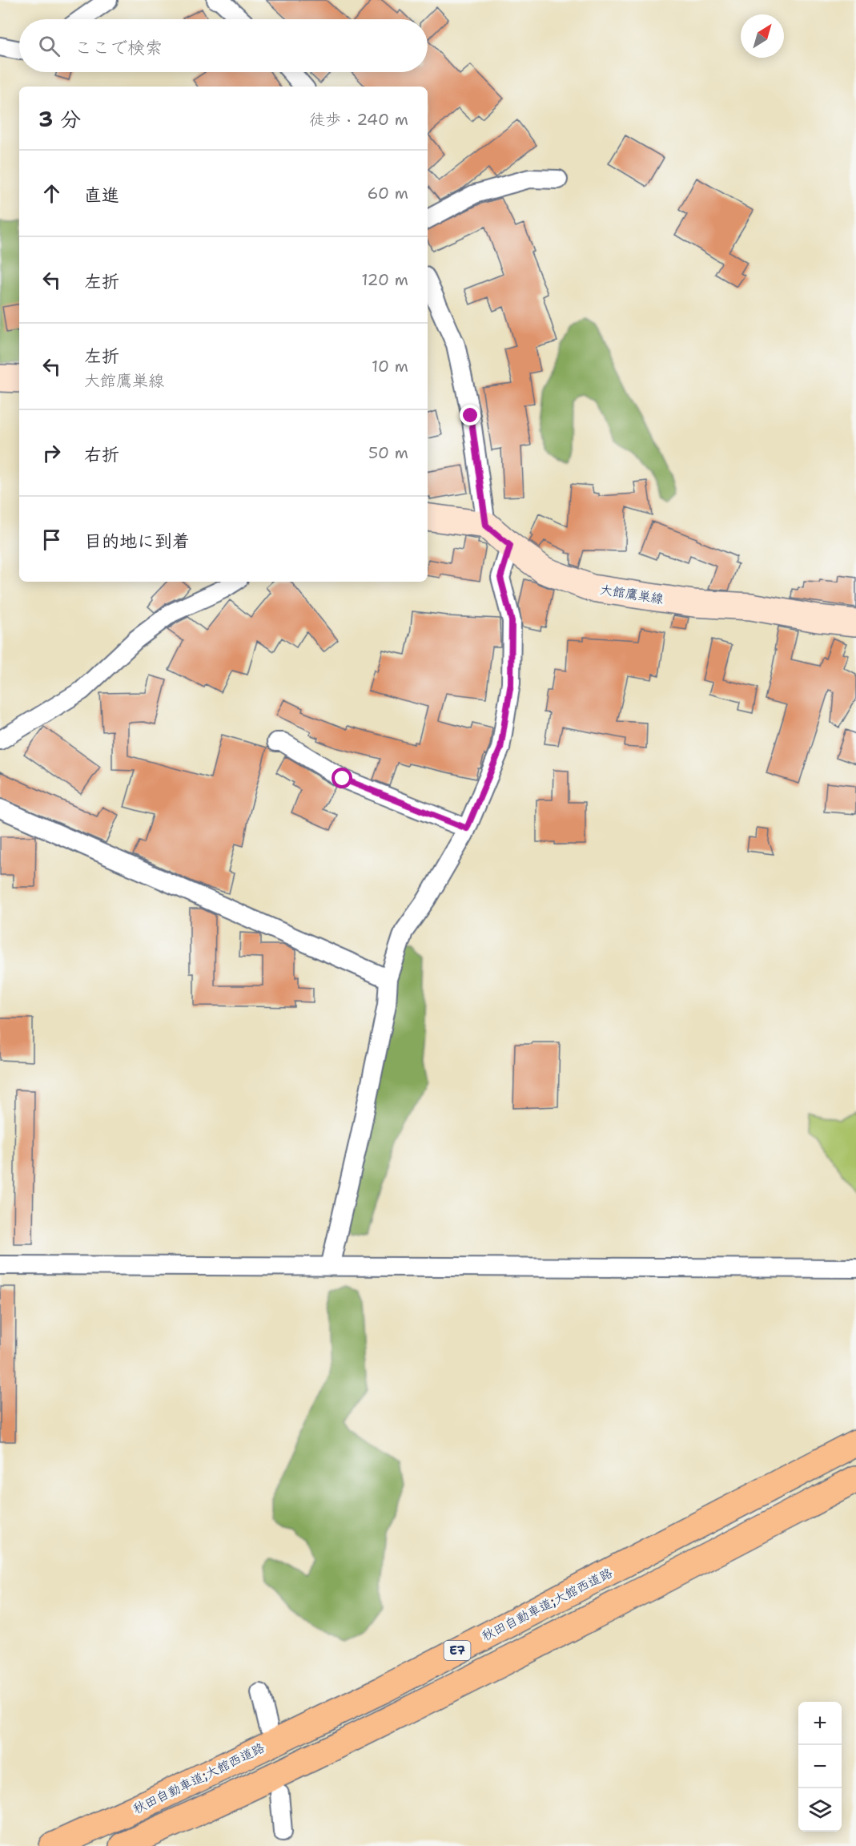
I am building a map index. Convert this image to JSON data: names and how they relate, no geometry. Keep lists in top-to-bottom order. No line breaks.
{"streets":{"highway":["秋田自動車道;大館西道路","E7"],"main road":["大館鷹巣線"]},"north":"top right","page":{"search":"ここで検索","heading":["3 分","徒歩 · 240 m"],"list":[["直進","60 m"],["左折","120 m"],["左折","大館鷹巣線","10 m"],["右折","50 m"],"目的地に到着"],"map_buttons":["+","−"]}}
